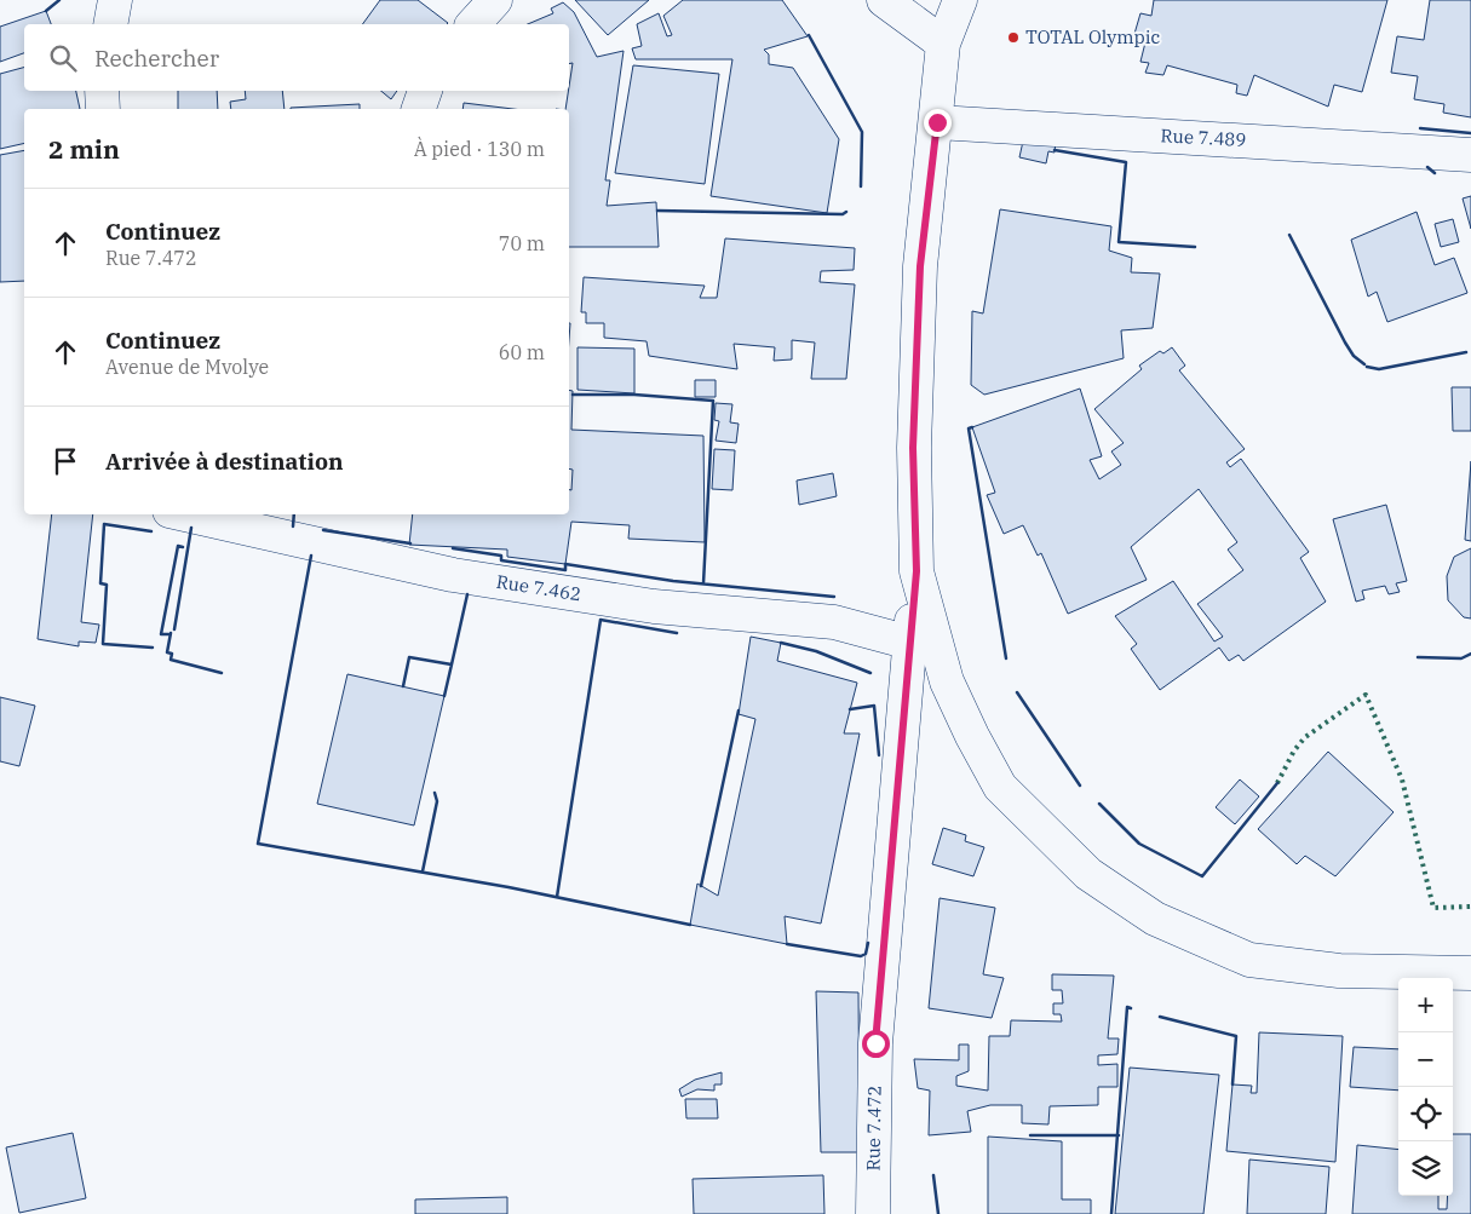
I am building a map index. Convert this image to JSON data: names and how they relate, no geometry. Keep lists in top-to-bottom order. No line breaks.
{"streets":{"street":["Rue 7.489","Rue 7.462","Rue 7.472"]},"crossings":[["Rue 7.462","Rue 7.472"]],"places":["TOTAL Olympic"],"page":{"search":"Rechercher","heading":["2 min","À pied · 130 m"],"list":[["Continuez","Rue 7.472","70 m"],["Continuez","Avenue de Mvolye","60 m"],"Arrivée à destination"],"map_buttons":["+","−"]}}
